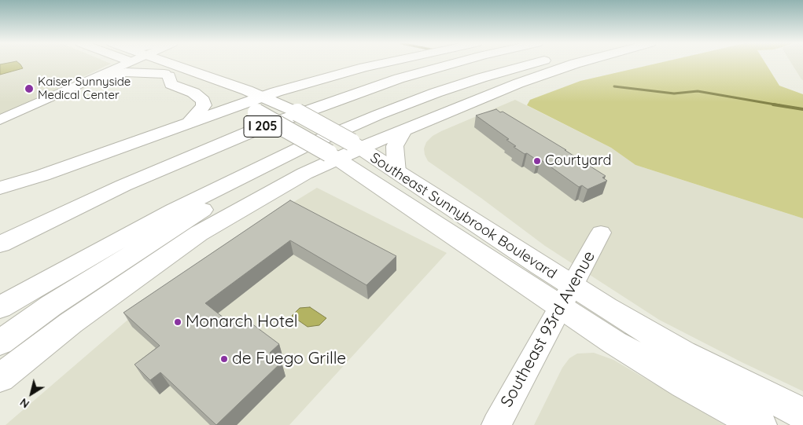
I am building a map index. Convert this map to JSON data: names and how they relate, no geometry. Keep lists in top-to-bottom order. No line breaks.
{"streets":{"main road":["I 205","Southeast Sunnybrook Boulevard"],"street":["Southeast 93rd Avenue"]},"crossings":[["Southeast Sunnybrook Boulevard","Southeast 93rd Avenue"]],"places":["Kaiser Sunnyside Medical Center","Courtyard","Monarch Hotel","de Fuego Grille"],"north":"bottom left"}
